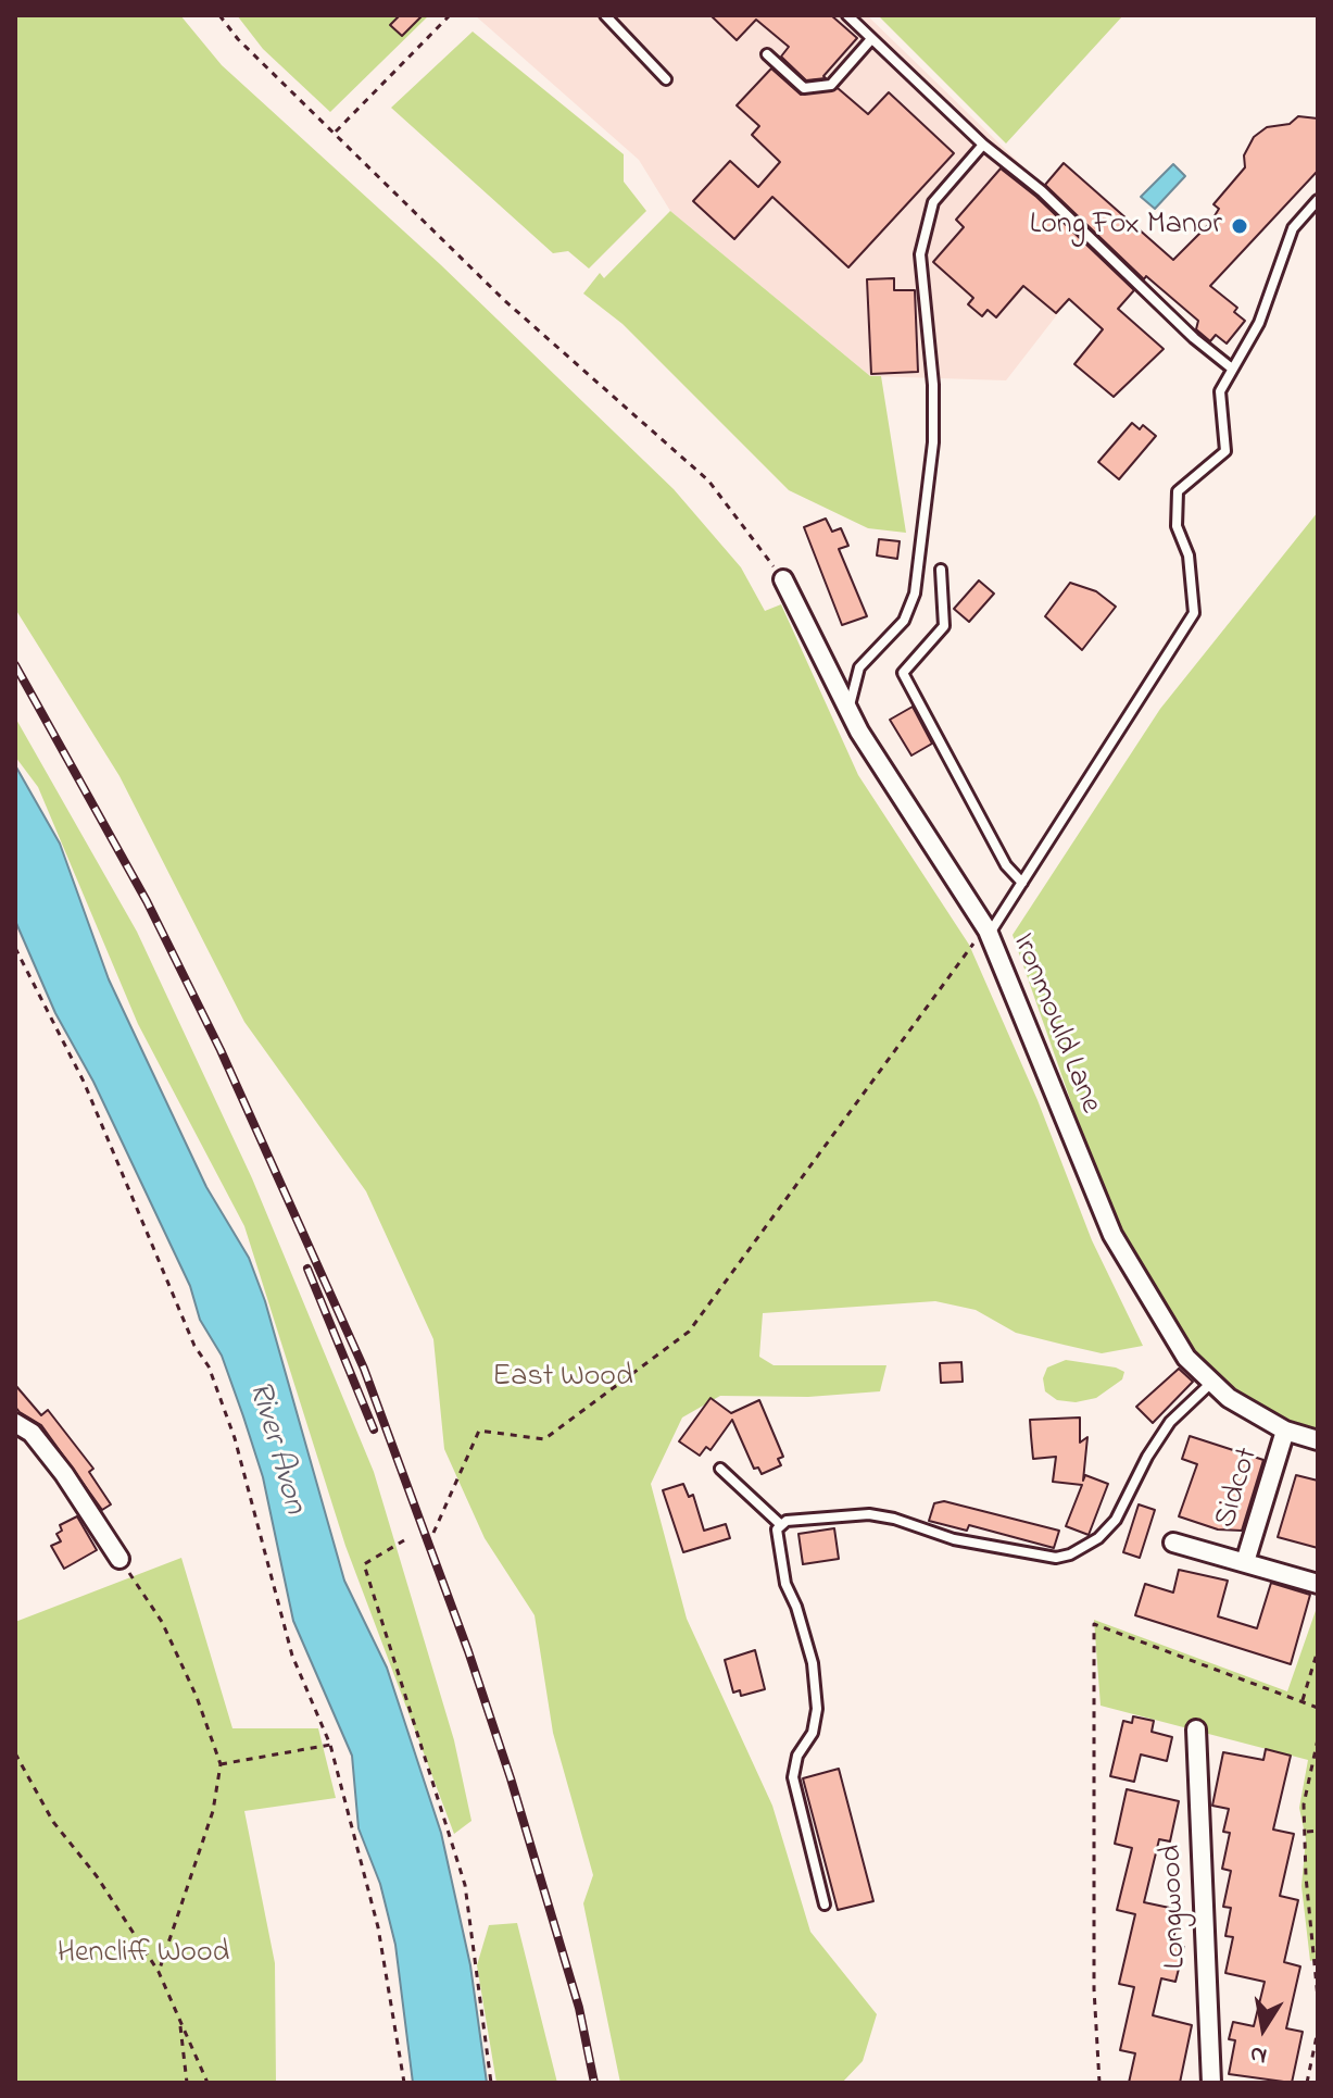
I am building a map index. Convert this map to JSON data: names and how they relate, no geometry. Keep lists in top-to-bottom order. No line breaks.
{"streets":{"street":["Ironmould Lane","Sidcot","Longwood"]},"crossings":[["Ironmould Lane","Sidcot"]],"water":["River Avon"],"parks":["East Wood","Hencliff Wood"],"places":["Long Fox Manor"],"north":"bottom"}
